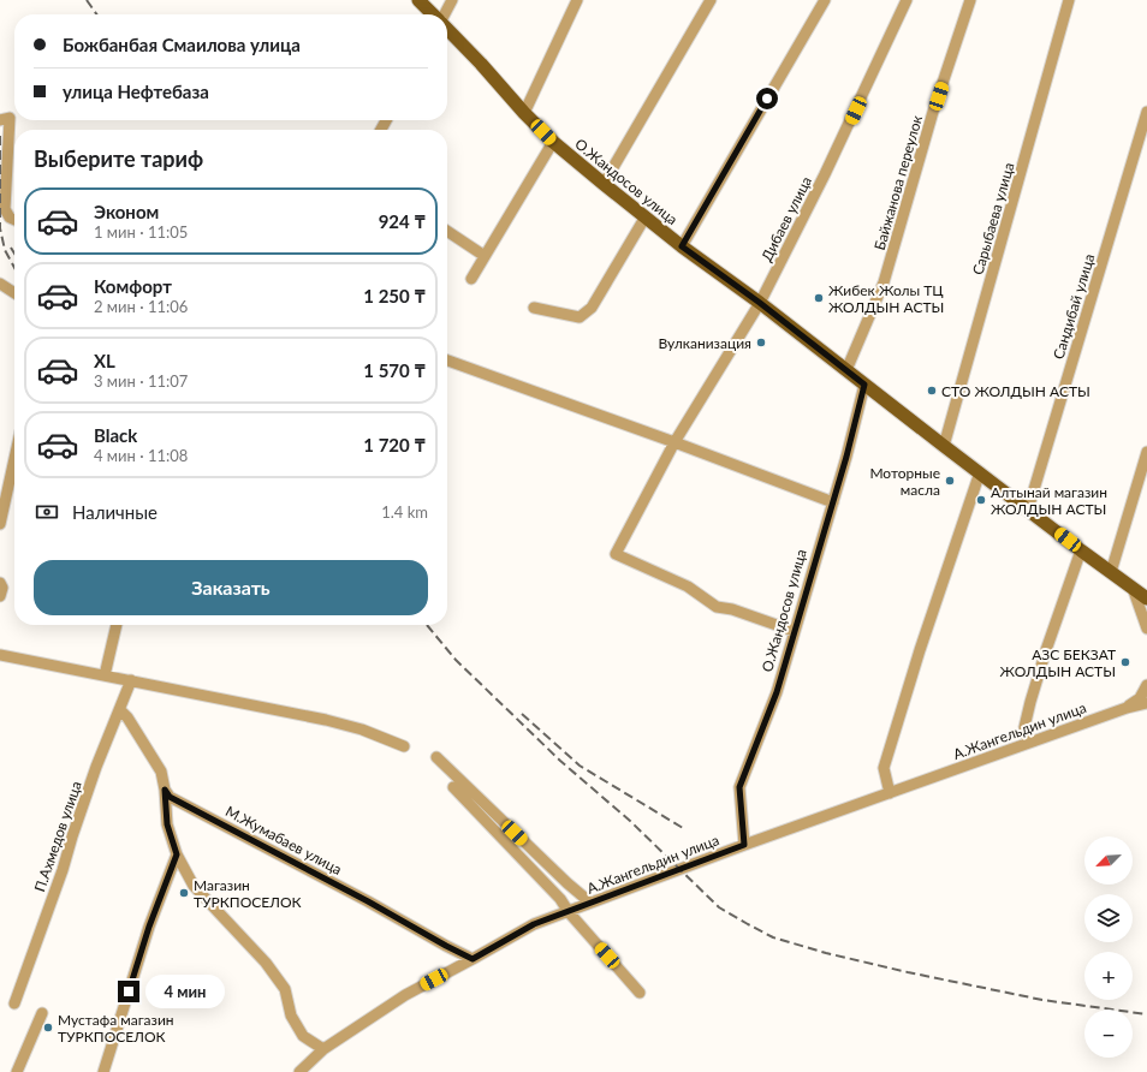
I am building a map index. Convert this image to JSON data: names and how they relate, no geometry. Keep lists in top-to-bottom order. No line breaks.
{"streets":{"main road":["О.Жандосов улица"],"street":["Байжанова переулок","Дибаев улица","Сарыбаева улица","Сандибай улица","А.Жангельдин улица","П.Ахмедов улица","М.Жумабаев улица"]},"crossings":[["О.Жандосов улица","Байжанова переулок"],["О.Жандосов улица","Дибаев улица"],["О.Жандосов улица","Сарыбаева улица"],["О.Жандосов улица","Сандибай улица"],["О.Жандосов улица","А.Жангельдин улица"],["А.Жангельдин улица","М.Жумабаев улица"]],"places":["Жибек Жолы ТЦ ЖОЛДЫН АСТЫ","Вулканизация","СТО ЖОЛДЫН АСТЫ","Моторные масла","Алтынай магазин ЖОЛДЫН АСТЫ","АЗС БЕКЗАТ ЖОЛДЫН АСТЫ","Магазин ТУРКПОСЕЛОК","Мустафа магазин ТУРКПОСЕЛОК"],"north":"bottom left","page":{"banner":["Божбанбая Смаилова улица","улица Нефтебаза"],"heading":"Выберите тариф","list":[{"name":"Эконом","note":"1 мин · 11:05","value":"924 ₸"},{"name":"Комфорт","note":"2 мин · 11:06","value":"1 250 ₸"},{"name":"XL","note":"3 мин · 11:07","value":"1 570 ₸"},{"name":"Black","note":"4 мин · 11:08","value":"1 720 ₸"}],"pay":["Наличные","1.4 km"],"buttons":"Заказать","map_buttons":["+","−"],"bubble":"4 мин"}}
